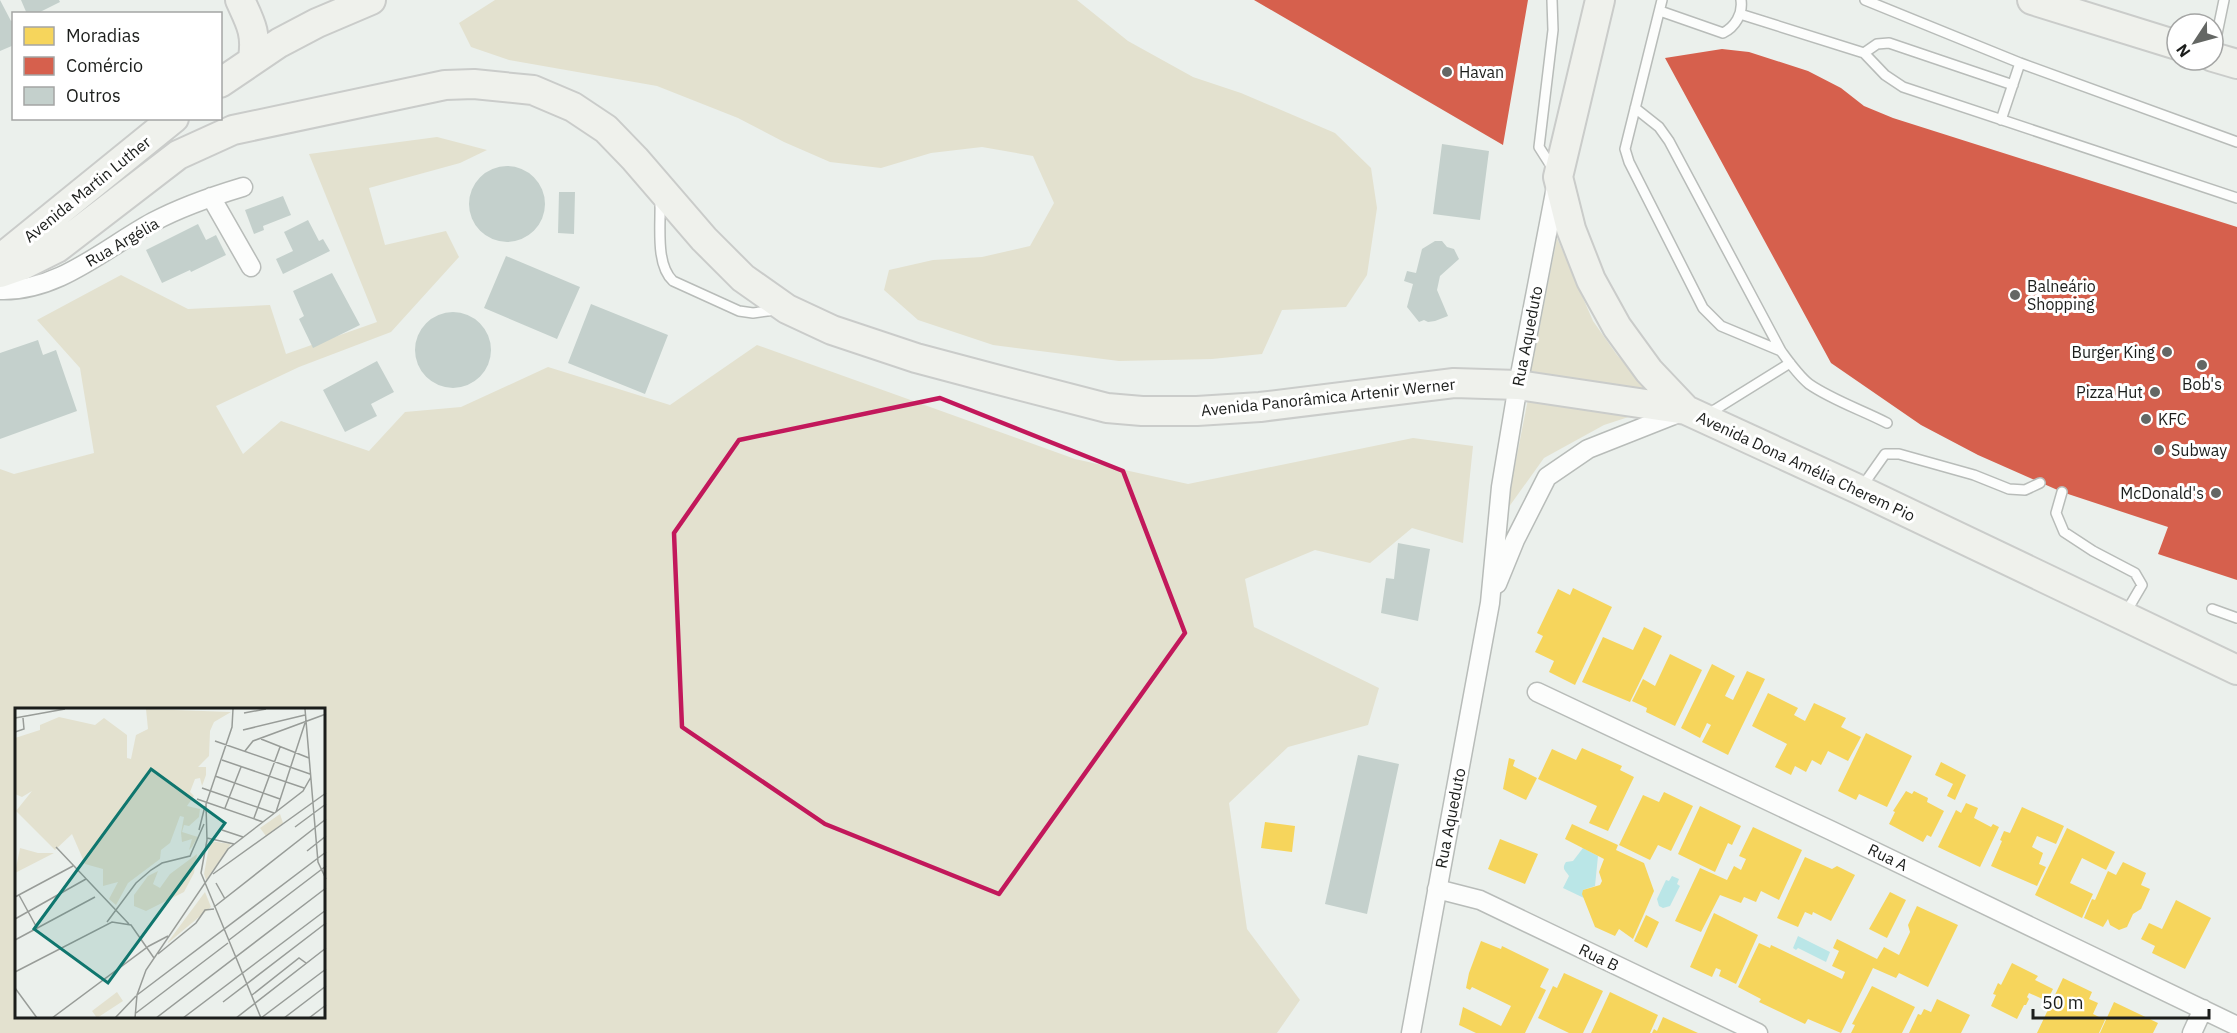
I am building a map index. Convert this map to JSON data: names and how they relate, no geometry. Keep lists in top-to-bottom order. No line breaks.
{"streets":{"main road":["Avenida Martin Luther","Avenida Panorâmica Artenir Werner","Avenida Dona Amélia Cherem Pio"],"street":["Rua Argélia","Rua Aqueduto","Rua A","Rua B"]},"crossings":[["Rua Aqueduto","Avenida Panorâmica Artenir Werner"],["Rua Aqueduto","Avenida Dona Amélia Cherem Pio"],["Rua Aqueduto","Rua B"],["Avenida Panorâmica Artenir Werner","Avenida Dona Amélia Cherem Pio"]],"places":["Havan","Balneário Shopping","Burger King","Bob's","Pizza Hut","KFC","Subway","McDonald's"],"legend":["Moradias","Comércio","Outros"],"scale_bar":"50 m","north":"bottom left"}
